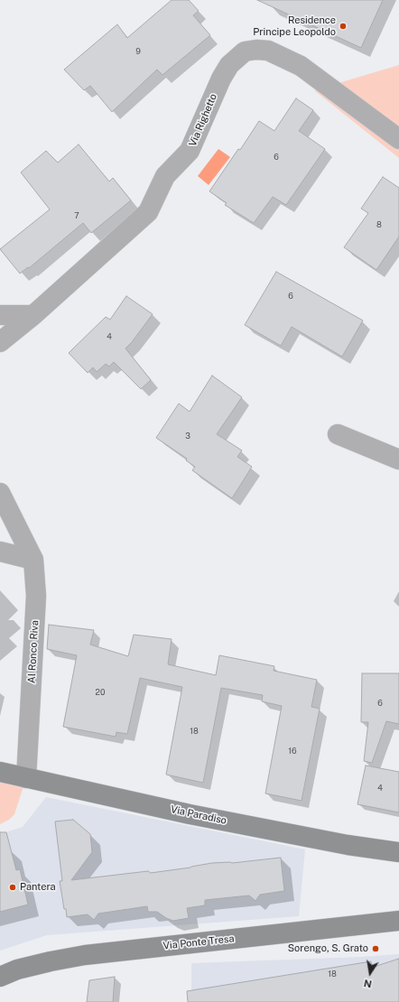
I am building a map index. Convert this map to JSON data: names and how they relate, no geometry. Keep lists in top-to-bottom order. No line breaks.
{"streets":{"main road":["Via Paradiso","Via Ponte Tresa"],"street":["Via Righetto","Al Ronco Riva"]},"crossings":[["Al Ronco Riva","Via Paradiso"]],"places":["Residence Principe Leopoldo","Pantera","Sorengo, S. Grato"],"house_numbers":["9","6","7","8","6","4","3","20","6","18","16","4","18"],"north":"bottom"}
